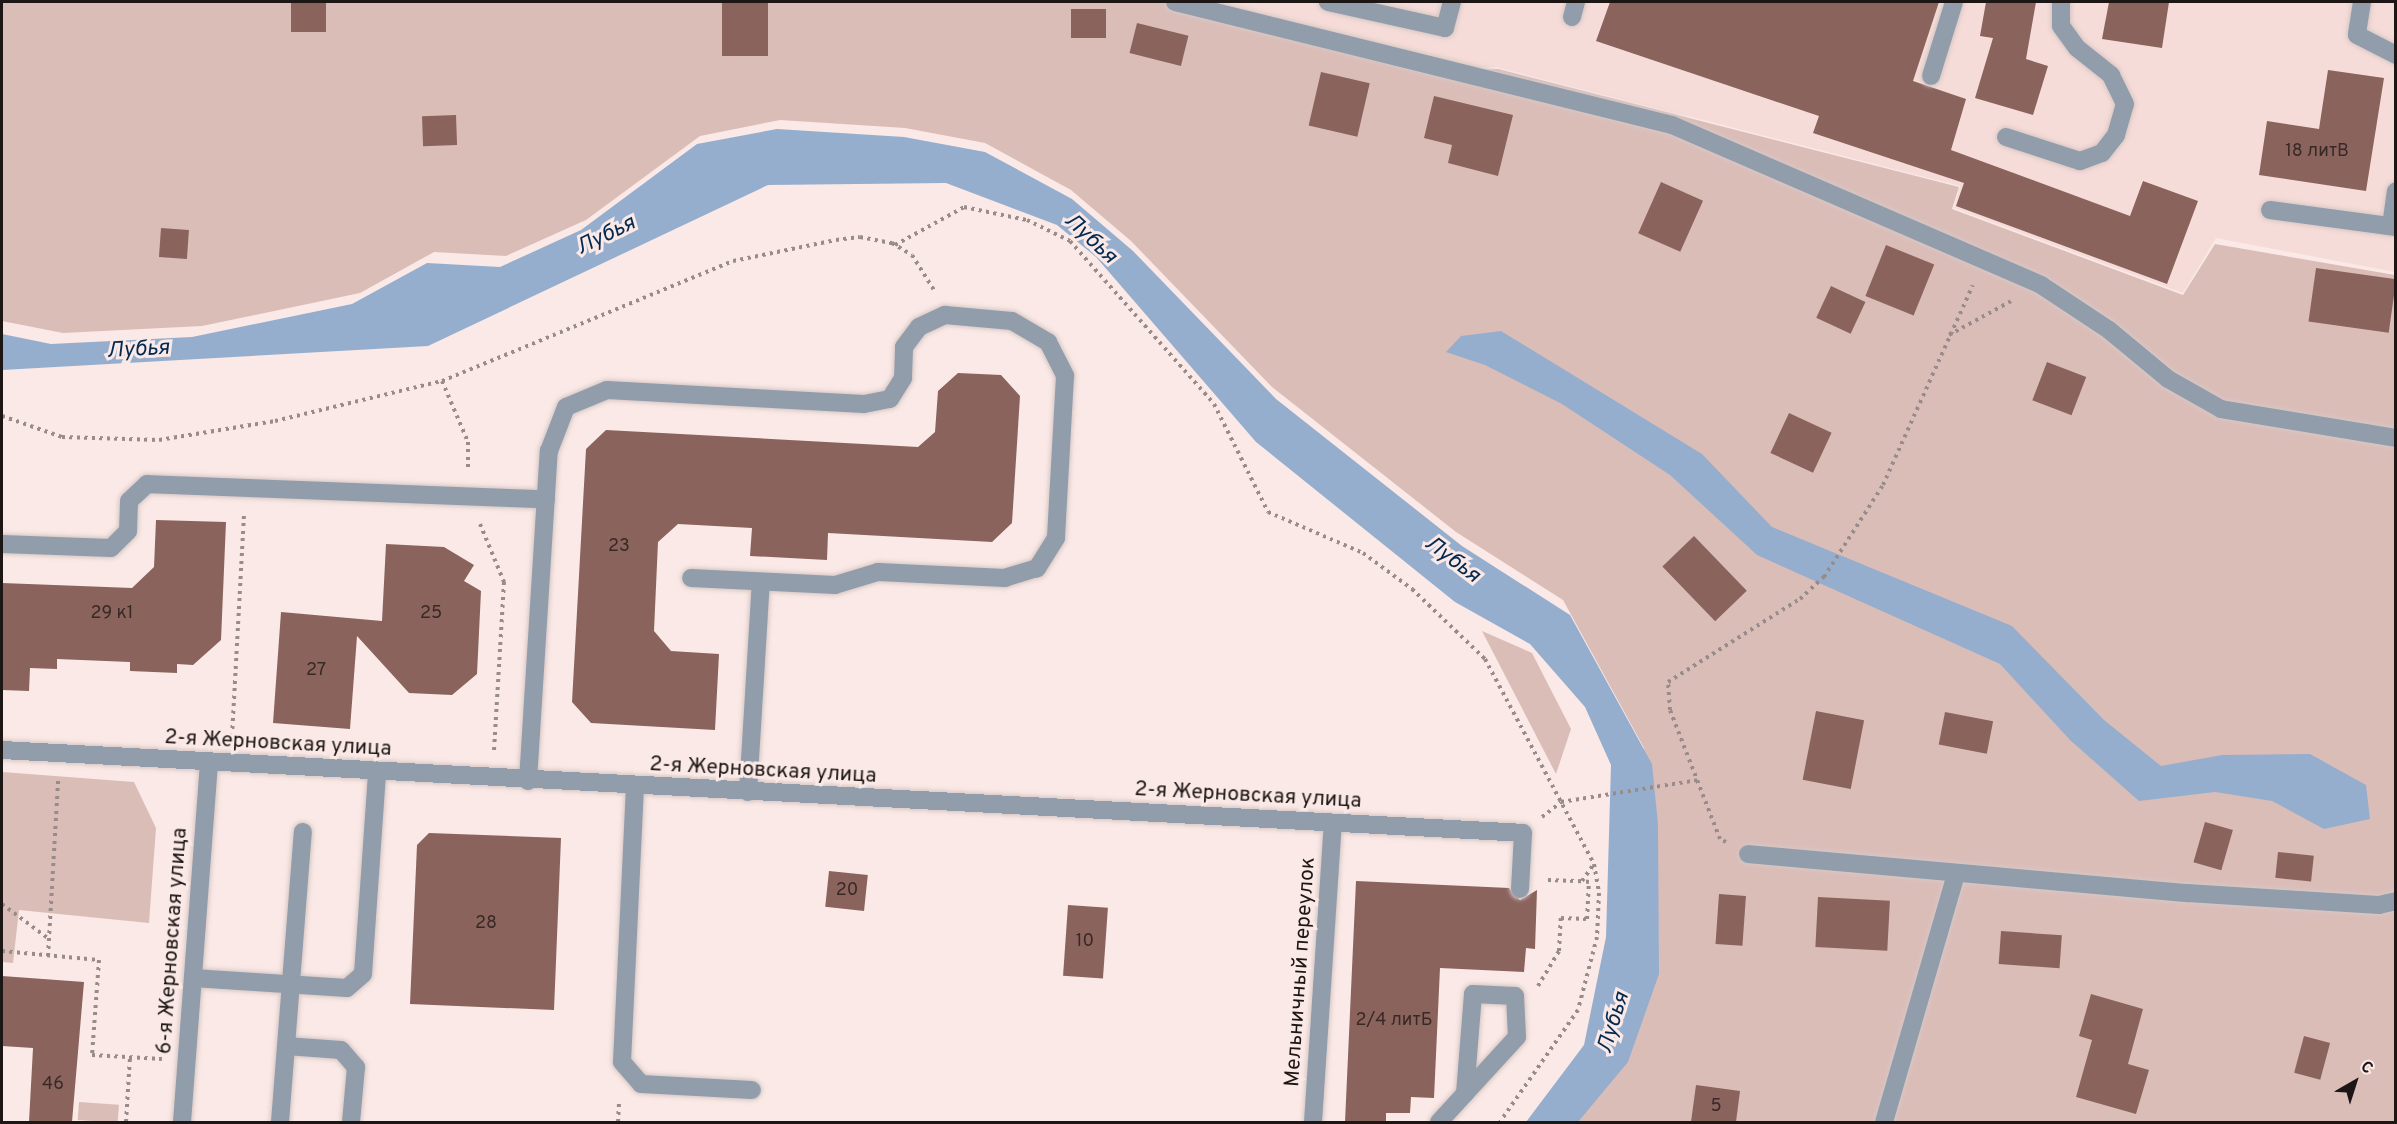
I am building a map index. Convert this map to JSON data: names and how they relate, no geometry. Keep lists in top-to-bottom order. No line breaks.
{"streets":{"street":["2-я Жерновская улица","6-я Жерновская улица","Мельничный переулок"]},"crossings":[["2-я Жерновская улица","6-я Жерновская улица"],["2-я Жерновская улица","Мельничный переулок"]],"water":["Лубья"],"house_numbers":["18 литВ","23","29 к1","25","27","20","28","10","2/4 литБ","46","5"],"north":"top right"}
